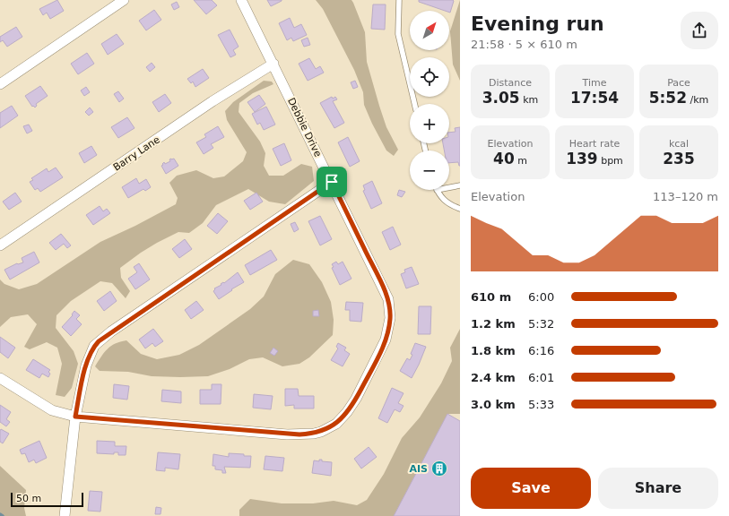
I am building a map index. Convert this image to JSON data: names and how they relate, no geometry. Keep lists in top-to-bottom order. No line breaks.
{"streets":{"street":["Debbie Drive","Barry Lane"]},"crossings":[["Debbie Drive","Barry Lane"]],"places":{"building":["AIS"]},"scale_bar":"50 m","north":"top right","page":{"heading":["Evening run","21:58 · 5 × 610 m"],"map_buttons":["+","−"],"stats":[["Distance","3.05 km"],["Time","17:54"],["Pace","5:52 /km"],["Elevation","40 m"],["Heart rate","139 bpm"],["kcal","235"]],"chart":["Elevation","113–120 m"],"list":[{"name":"610 m","note":"6:00"},{"name":"1.2 km","note":"5:32"},{"name":"1.8 km","note":"6:16"},{"name":"2.4 km","note":"6:01"},{"name":"3.0 km","note":"5:33"}],"buttons":["Save","Share"],"scale":"50 m"}}
